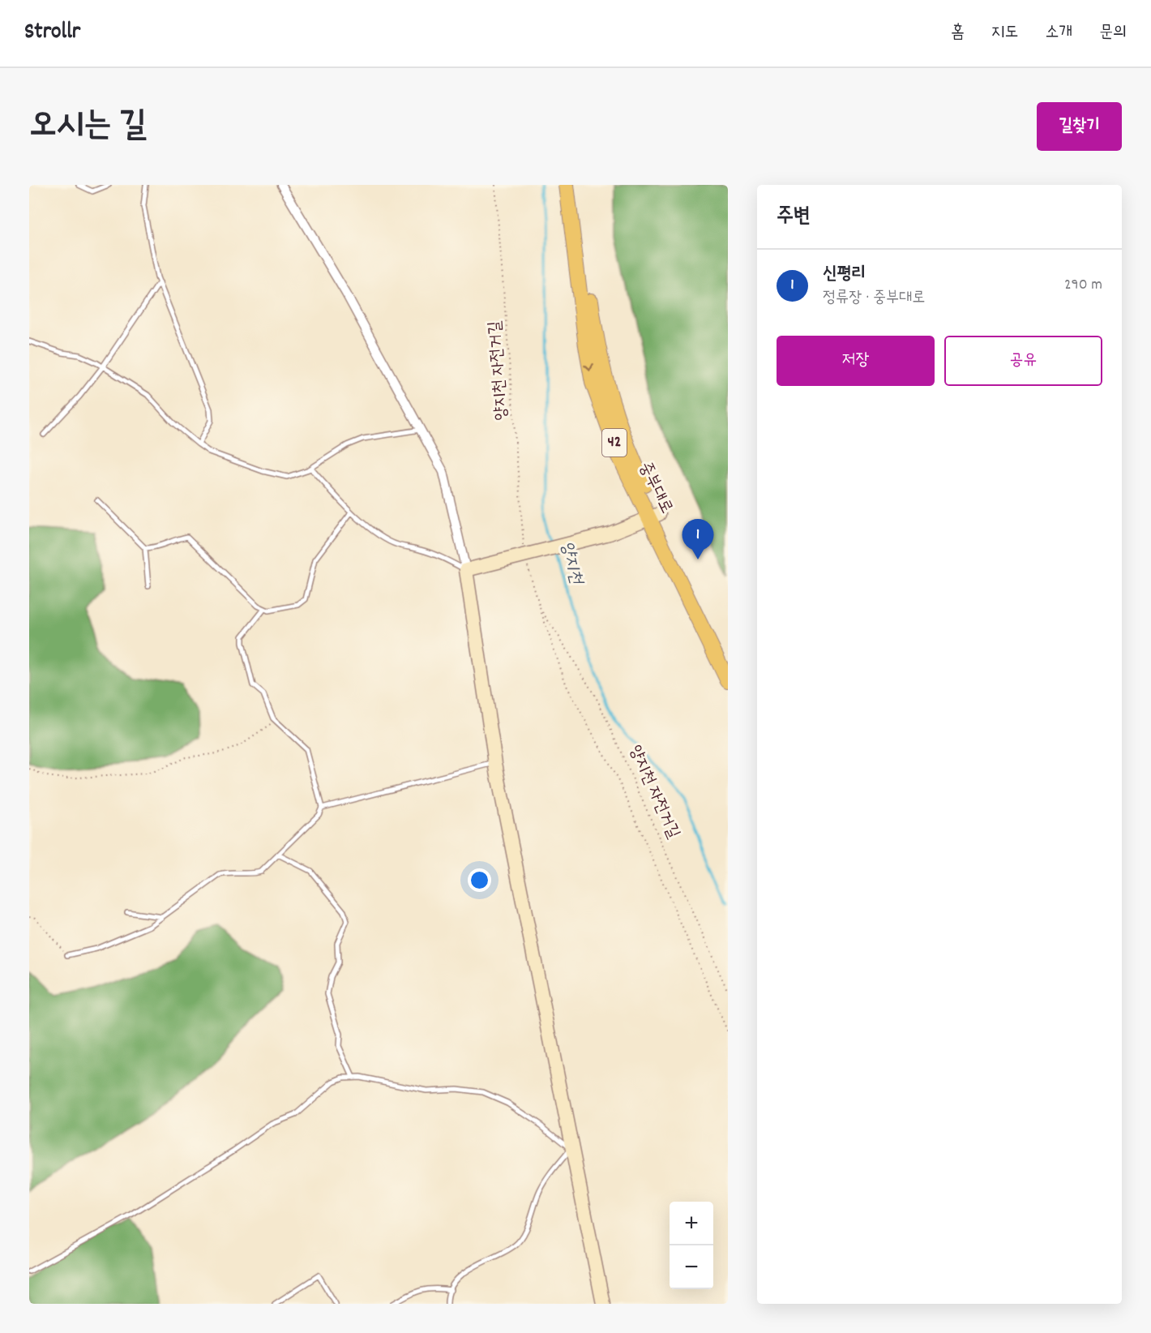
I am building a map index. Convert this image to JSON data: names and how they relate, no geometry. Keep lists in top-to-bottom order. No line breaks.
{"streets":{"main road":["42","중부대로"],"path":["양지천 자전거길"]},"water":["양지천"],"page":{"header":"Strollr","nav":["홈","지도","소개","문의"],"title":"오시는 길","buttons":["길찾기",["저장","공유"]],"heading":"주변","list":[{"mark":"1","name":"신평리","note":"정류장 · 중부대로","value":"290 m"}],"pins":"1","map_buttons":["+","−"]}}
